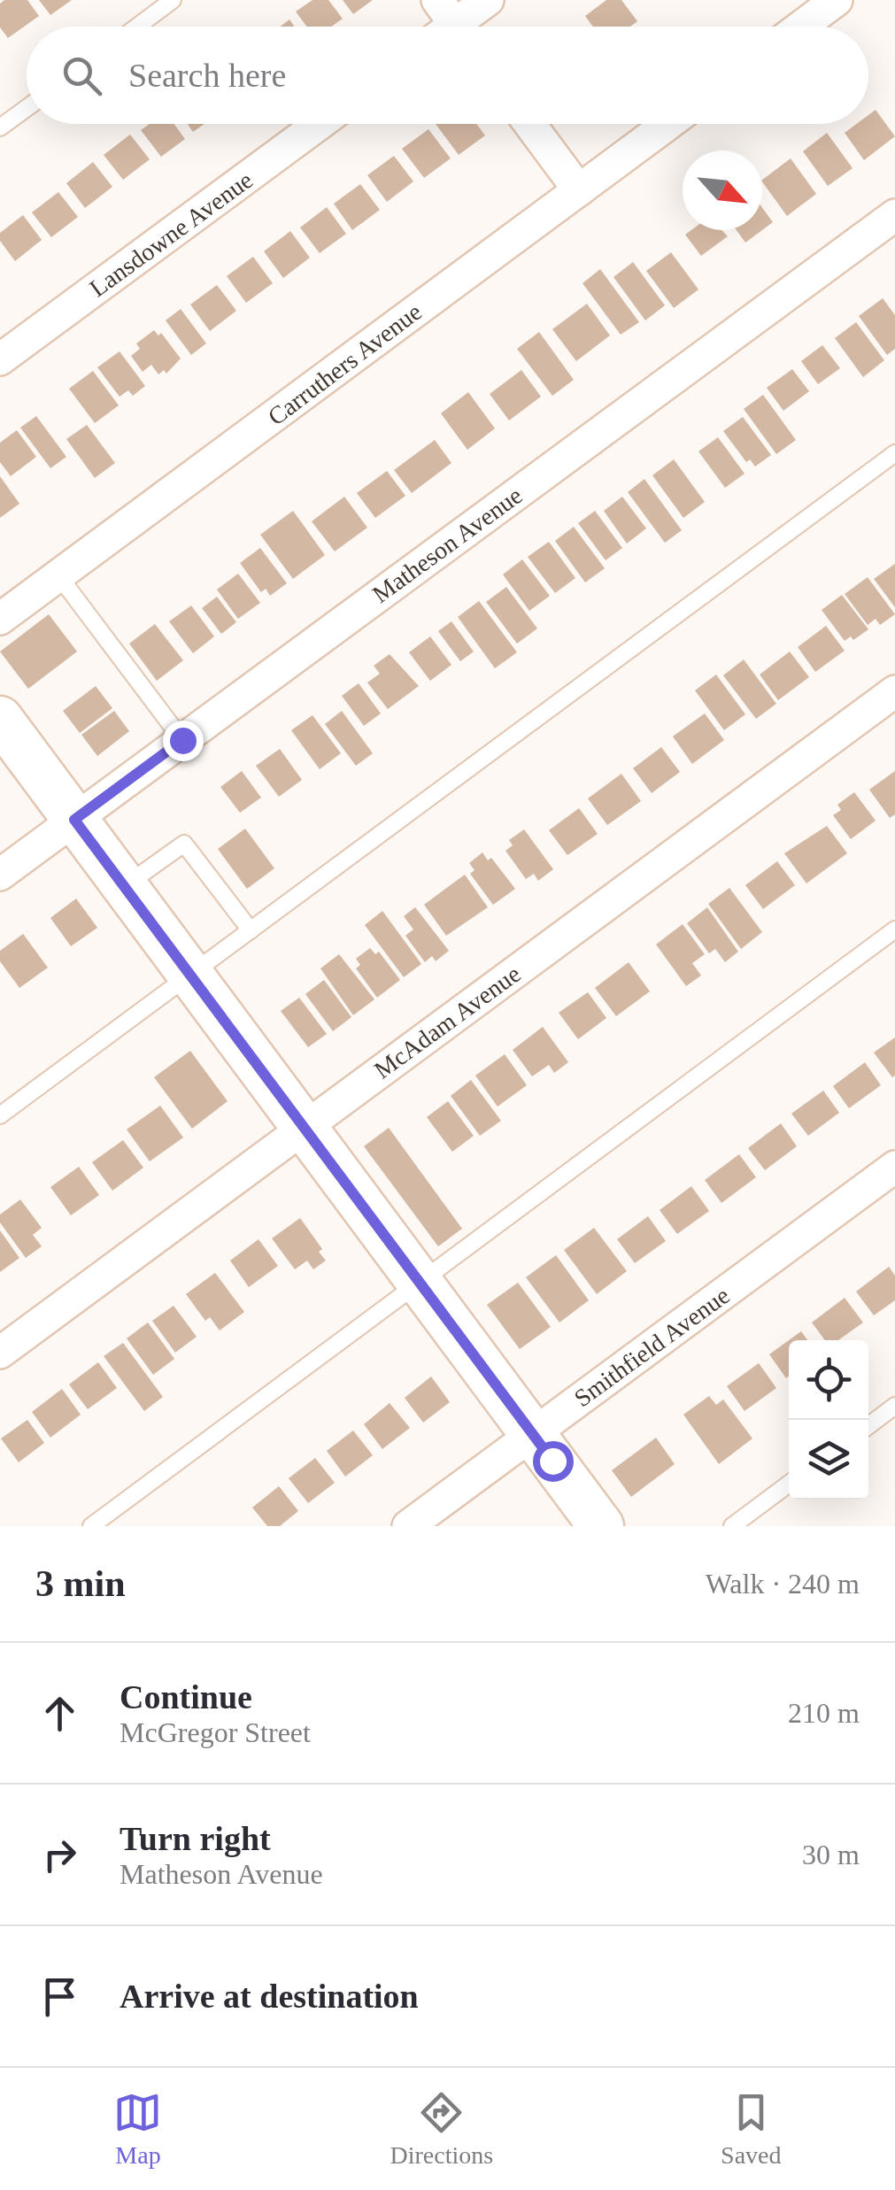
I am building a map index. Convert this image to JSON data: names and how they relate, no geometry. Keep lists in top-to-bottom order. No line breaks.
{"streets":{"street":["Lansdowne Avenue","Carruthers Avenue","Matheson Avenue","McAdam Avenue","Smithfield Avenue"]},"north":"bottom right","page":{"search":"Search here","heading":["3 min","Walk · 240 m"],"list":[["Continue","McGregor Street","210 m"],["Turn right","Matheson Avenue","30 m"],"Arrive at destination"],"nav":["Map","Directions","Saved"]}}
